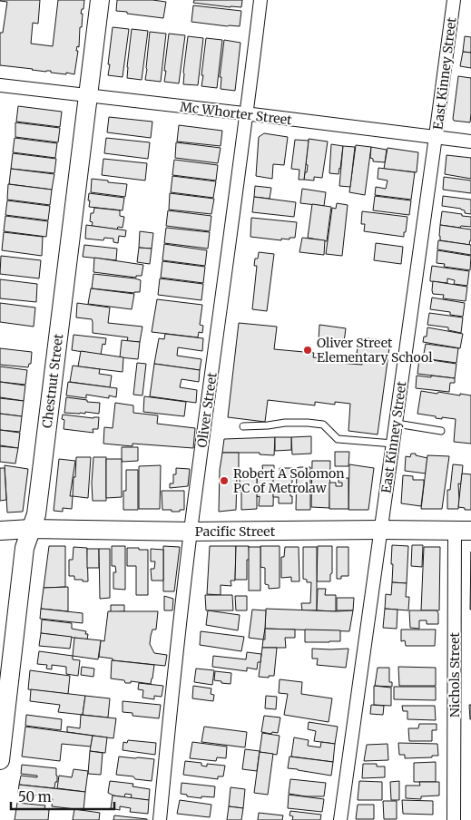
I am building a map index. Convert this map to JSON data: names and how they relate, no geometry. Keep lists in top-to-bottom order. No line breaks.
{"streets":{"street":["East Kinney Street","Mc Whorter Street","Chestnut Street","Oliver Street","Pacific Street","Nichols Street"]},"crossings":[["East Kinney Street","Mc Whorter Street"],["East Kinney Street","Pacific Street"],["Mc Whorter Street","Chestnut Street"],["Mc Whorter Street","Oliver Street"],["Chestnut Street","Pacific Street"],["Oliver Street","Pacific Street"],["Pacific Street","Nichols Street"]],"places":["Oliver Street Elementary School","Robert A Solomon PC of Metrolaw"],"scale_bar":"50 m"}
